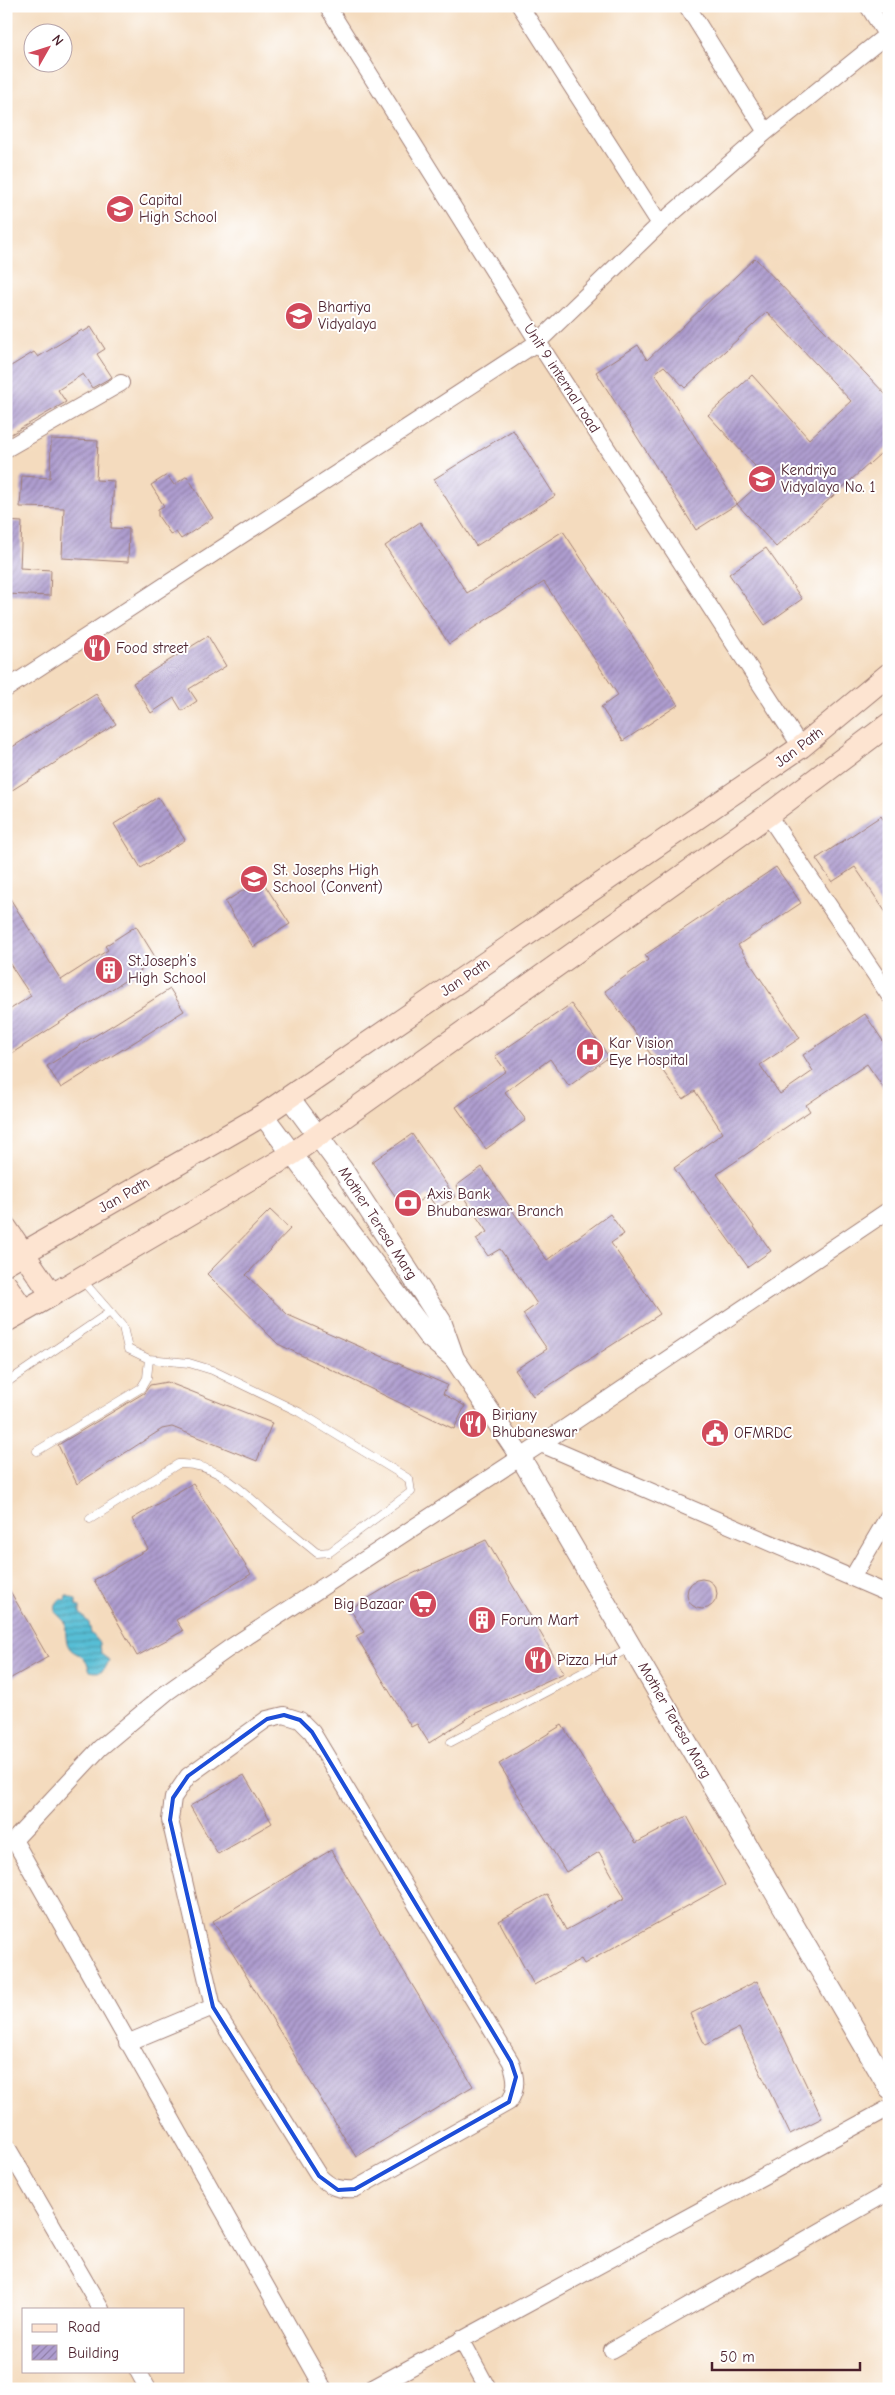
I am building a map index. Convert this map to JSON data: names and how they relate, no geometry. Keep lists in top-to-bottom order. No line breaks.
{"streets":{"main road":["Jan Path"],"street":["Unit 9 internal road","Mother Teresa Marg"]},"crossings":[["Unit 9 internal road","Jan Path"],["Jan Path","Mother Teresa Marg"]],"places":{"school or university":["Capital High School","Bhartiya Vidyalaya","Kendriya Vidyalaya No. 1","St. Josephs High School (Convent)"],"restaurant":["Food street","Biriany Bhubaneswar","Pizza Hut"],"building":["St.Joseph’s High School","Forum Mart"],"hospital":["Kar Vision Eye Hospital"],"bank":["Axis Bank Bhubaneswar Branch"],"public building":["OFMRDC"],"supermarket":["Big Bazaar"]},"legend":["Road","Building"],"scale_bar":"50 m","north":"top right"}
